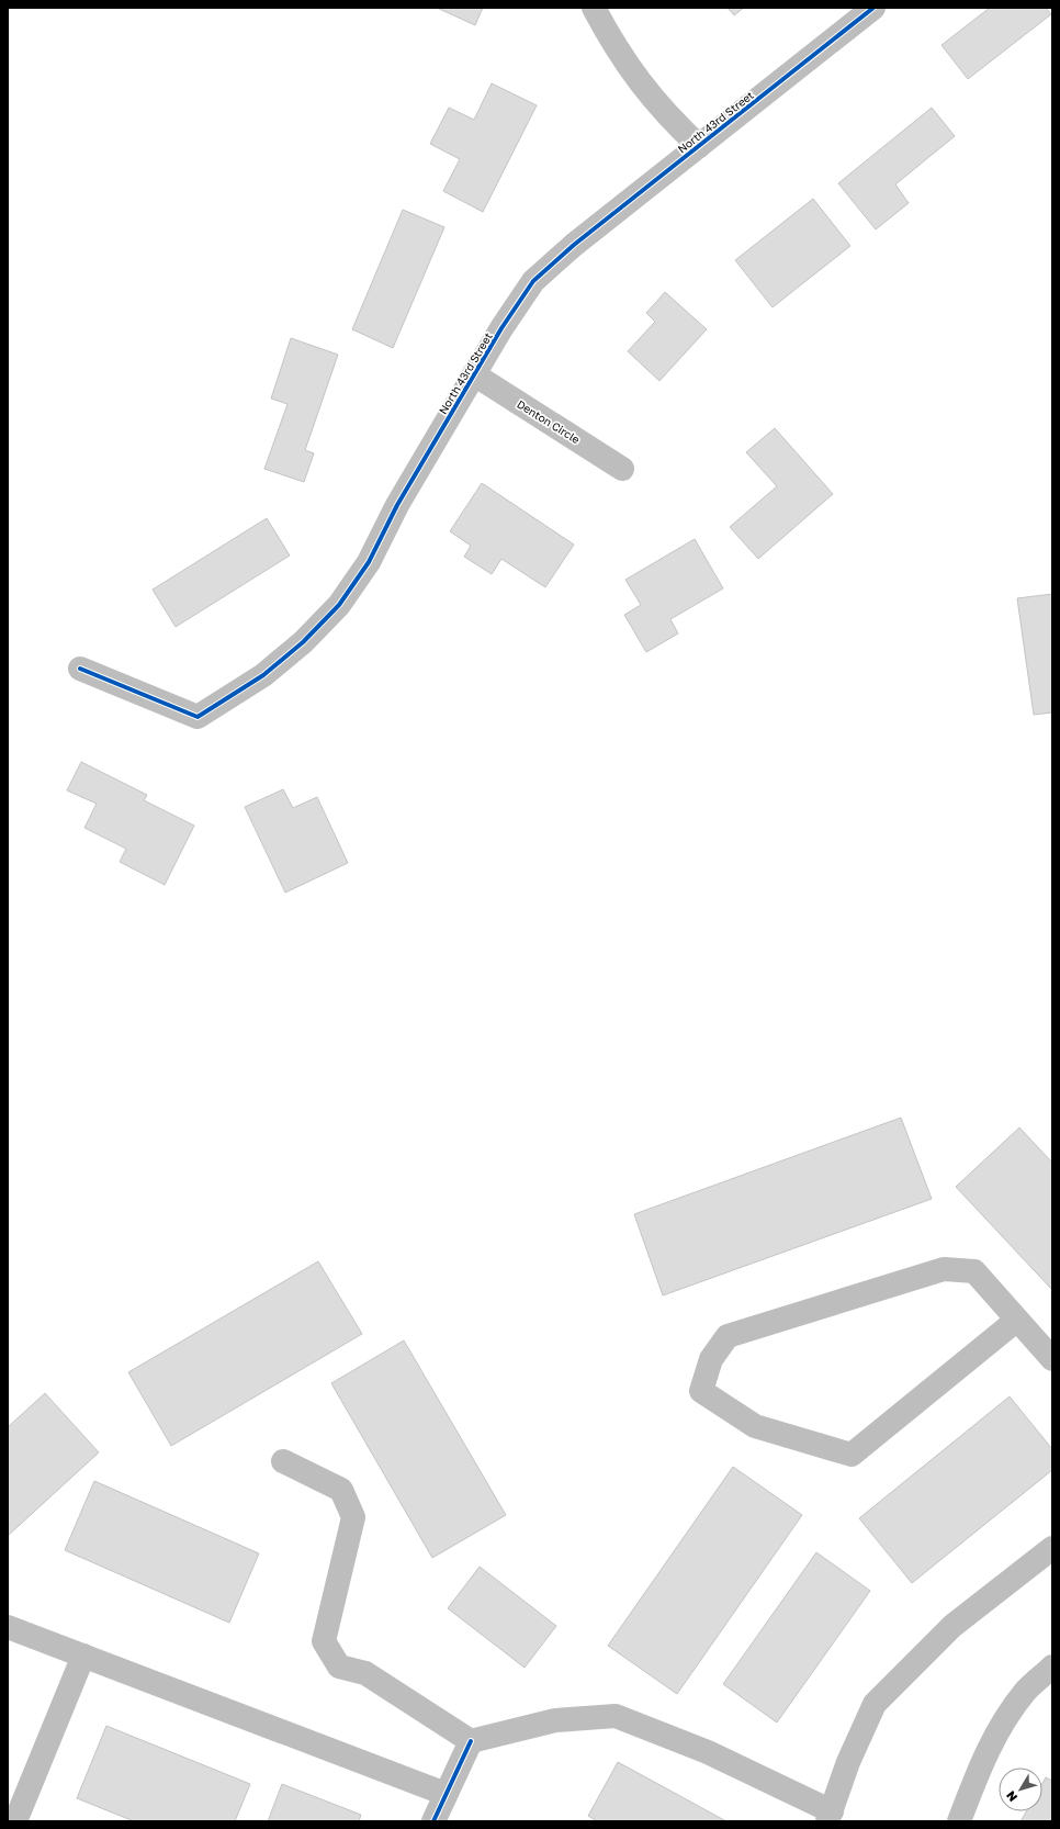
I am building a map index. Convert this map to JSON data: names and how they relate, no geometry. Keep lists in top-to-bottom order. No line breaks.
{"streets":{"street":["North 43rd Street","Denton Circle"]},"crossings":[["North 43rd Street","Denton Circle"]],"north":"bottom left"}
